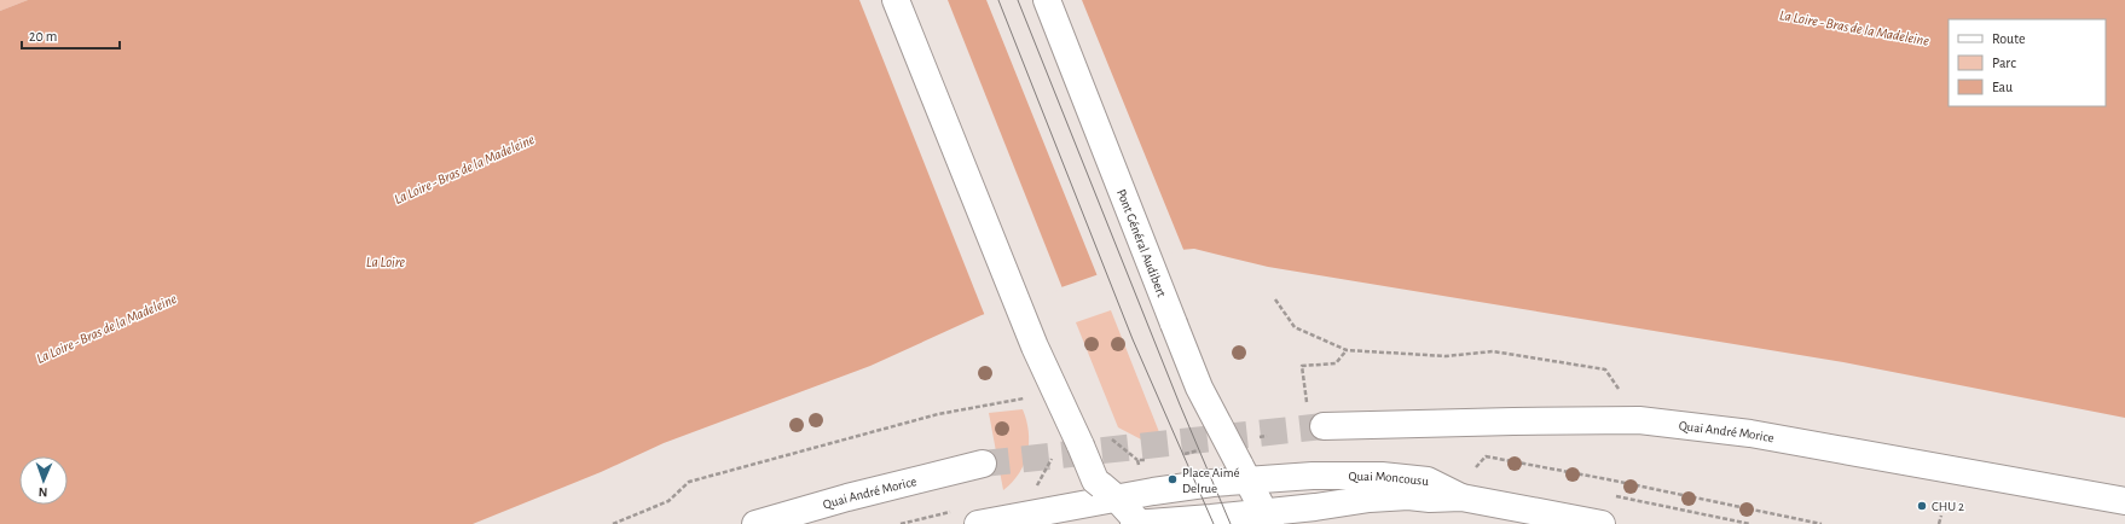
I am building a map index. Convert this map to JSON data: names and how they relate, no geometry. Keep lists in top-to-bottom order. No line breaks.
{"streets":{"main road":["Pont Général Audibert","Quai André Morice","Quai Moncousu"]},"crossings":[["Pont Général Audibert","Quai Moncousu"]],"water":["La Loire - Bras de la Madeleine","La Loire"],"places":["Place Aimé Delrue","CHU 2"],"legend":["Route","Parc","Eau"],"scale_bar":"20 m","north":"bottom"}
